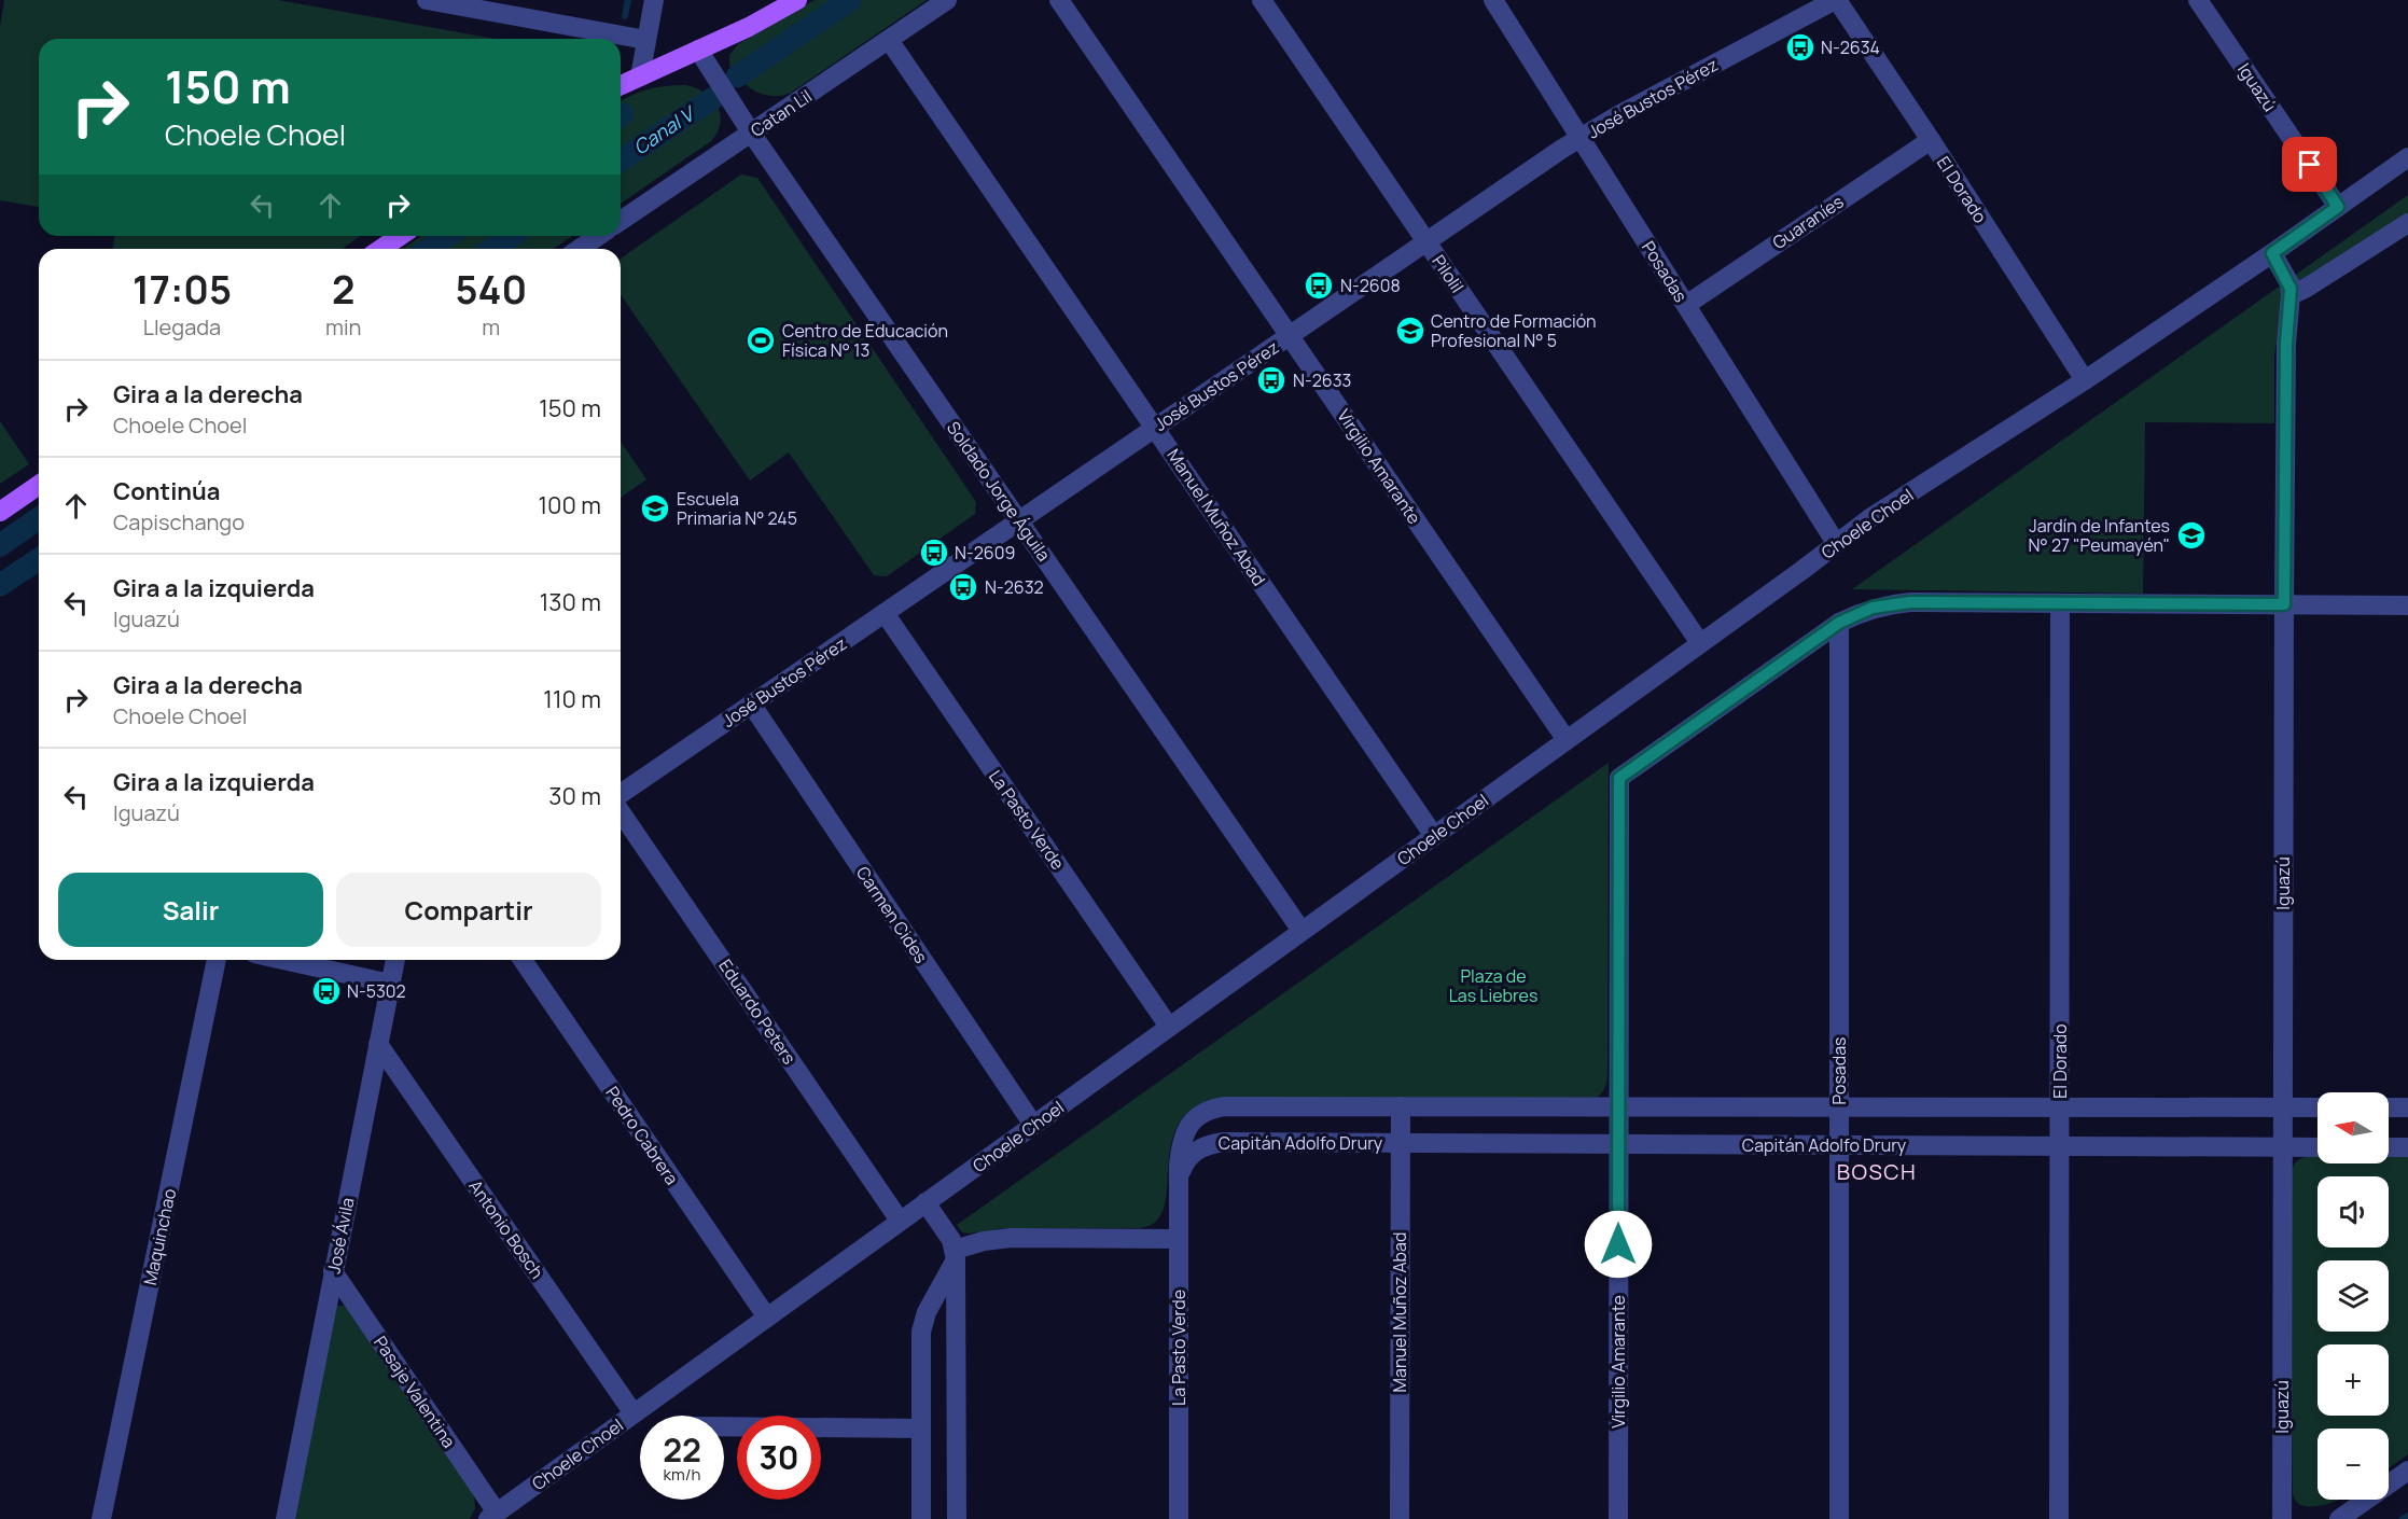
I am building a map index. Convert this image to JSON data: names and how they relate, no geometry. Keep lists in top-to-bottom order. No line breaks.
{"streets":{"street":["Iguazú","José Bustos Pérez","Catan Lil","El Dorado","Guaraníes","Posadas","Pilolil","Virgilio Amarante","Soldado Jorge Águila","Manuel Muñoz Abad","Choele Choel","La Pasto Verde","Carmen Cides","Eduardo Peters","Pedro Cabrera","Capitán Adolfo Drury","Antonio Bosch","José Ávila","Maquinchao","Pasaje Valentina"]},"crossings":[["Iguazú","Choele Choel"],["Iguazú","Capitán Adolfo Drury"],["José Bustos Pérez","El Dorado"],["José Bustos Pérez","Posadas"],["José Bustos Pérez","Pilolil"],["José Bustos Pérez","Virgilio Amarante"],["José Bustos Pérez","Soldado Jorge Águila"],["José Bustos Pérez","Manuel Muñoz Abad"],["José Bustos Pérez","La Pasto Verde"],["José Bustos Pérez","Carmen Cides"],["Catan Lil","Soldado Jorge Águila"],["Catan Lil","Manuel Muñoz Abad"],["El Dorado","Guaraníes"],["El Dorado","Choele Choel"],["El Dorado","Capitán Adolfo Drury"],["Guaraníes","Posadas"],["Posadas","Virgilio Amarante"],["Posadas","Choele Choel"],["Posadas","Capitán Adolfo Drury"],["Pilolil","Choele Choel"],["Virgilio Amarante","Choele Choel"],["Virgilio Amarante","Capitán Adolfo Drury"],["Soldado Jorge Águila","Choele Choel"],["Manuel Muñoz Abad","Choele Choel"],["Manuel Muñoz Abad","Capitán Adolfo Drury"],["Choele Choel","La Pasto Verde"],["Choele Choel","Carmen Cides"],["Choele Choel","Eduardo Peters"],["Choele Choel","Pedro Cabrera"],["Choele Choel","Antonio Bosch"],["Choele Choel","Pasaje Valentina"],["La Pasto Verde","Capitán Adolfo Drury"],["Antonio Bosch","José Ávila"],["José Ávila","Pasaje Valentina"]],"districts":["BOSCH"],"water":["Canal V"],"parks":["Plaza de Las Liebres"],"places":{"bus stop":["N-2634","N-2608","N-2633","N-2609","N-2632","N-5302"],"school or university":["Centro de Formación Profesional N° 5","Escuela Primaria N° 245","Jardín de Infantes N° 27 \"Peumayén\""],"sports":["Centro de Educación Física N° 13"]},"north":"left","page":{"turn":["150 m","Choele Choel"],"eta":["17:05","Llegada","2","min","540","m"],"list":[{"name":"Gira a la derecha","note":"Choele Choel","value":"150 m"},{"name":"Continúa","note":"Capischango","value":"100 m"},{"name":"Gira a la izquierda","note":"Iguazú","value":"130 m"},{"name":"Gira a la derecha","note":"Choele Choel","value":"110 m"},{"name":"Gira a la izquierda","note":"Iguazú","value":"30 m"}],"buttons":["Salir","Compartir"],"map_buttons":["+","−"],"speed":"22 km/h","limit":"30"}}
